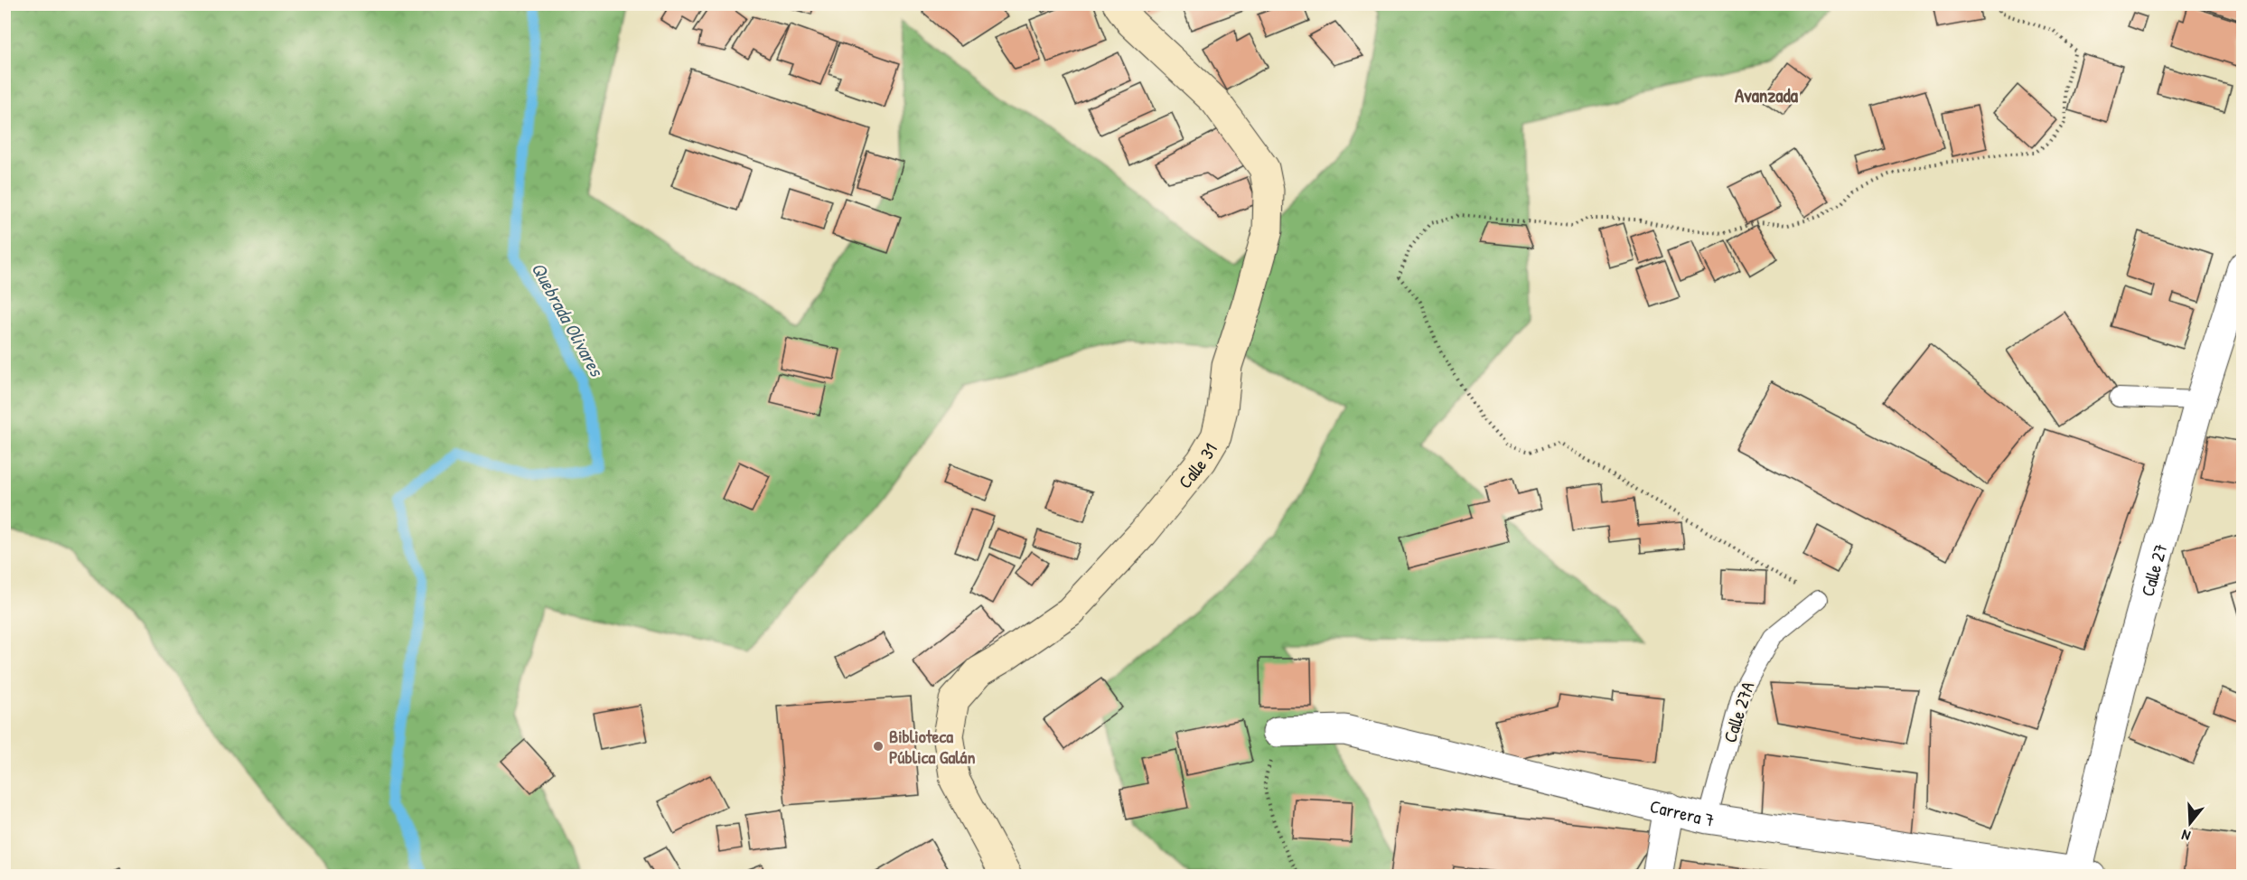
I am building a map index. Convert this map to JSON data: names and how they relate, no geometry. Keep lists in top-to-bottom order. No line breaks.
{"streets":{"street":["Calle 31","Calle 27","Carrera 7"],"lane":["Calle 27A"]},"crossings":[["Calle 27","Carrera 7"],["Calle 27A","Carrera 7"]],"districts":["Avanzada"],"water":["Quebrada Olivares"],"places":["Biblioteca Pública Galán"],"north":"bottom"}
